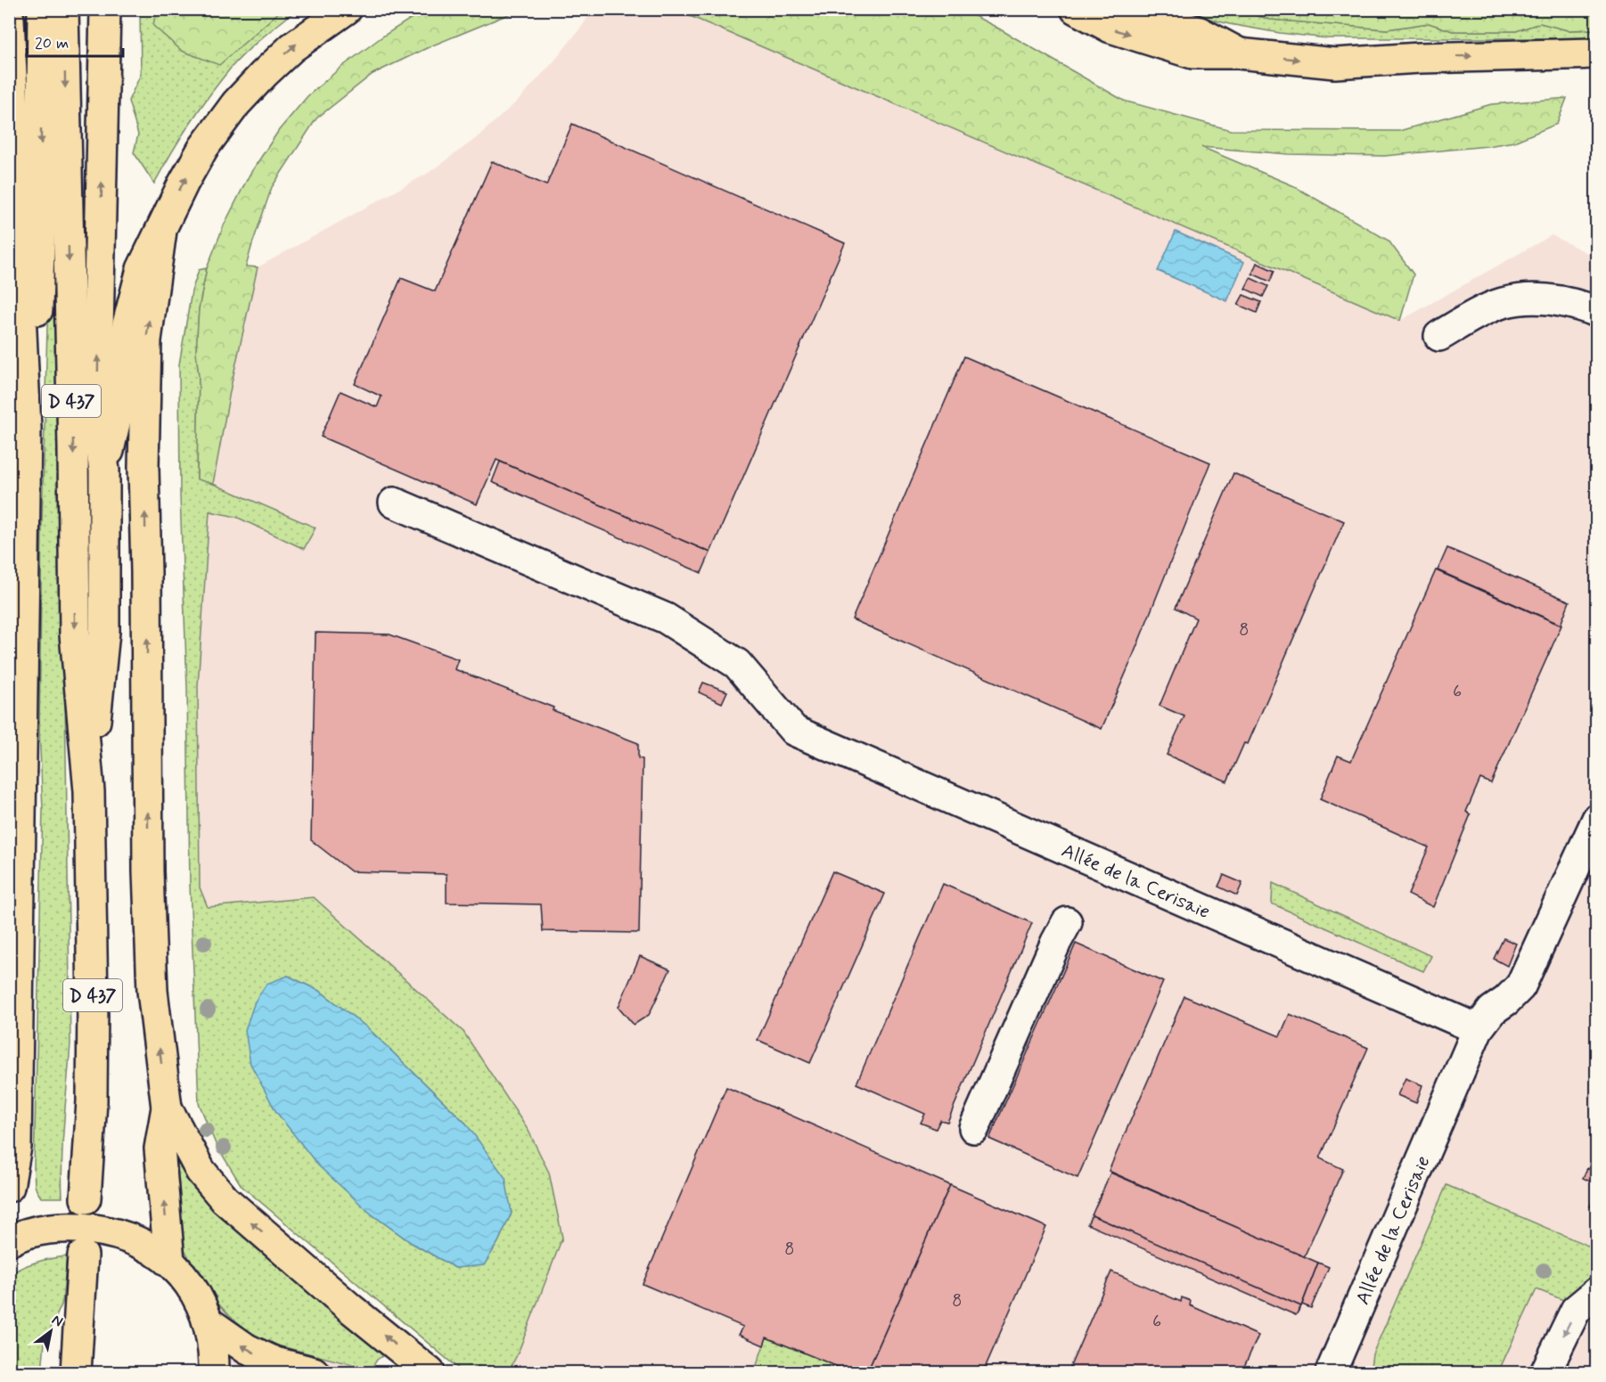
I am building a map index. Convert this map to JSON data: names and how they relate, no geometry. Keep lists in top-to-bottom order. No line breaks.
{"streets":{"main road":["D 437"],"street":["Allée de la Cerisaie"]},"house_numbers":["8","6","8","8","6"],"scale_bar":"20 m","north":"top right"}
